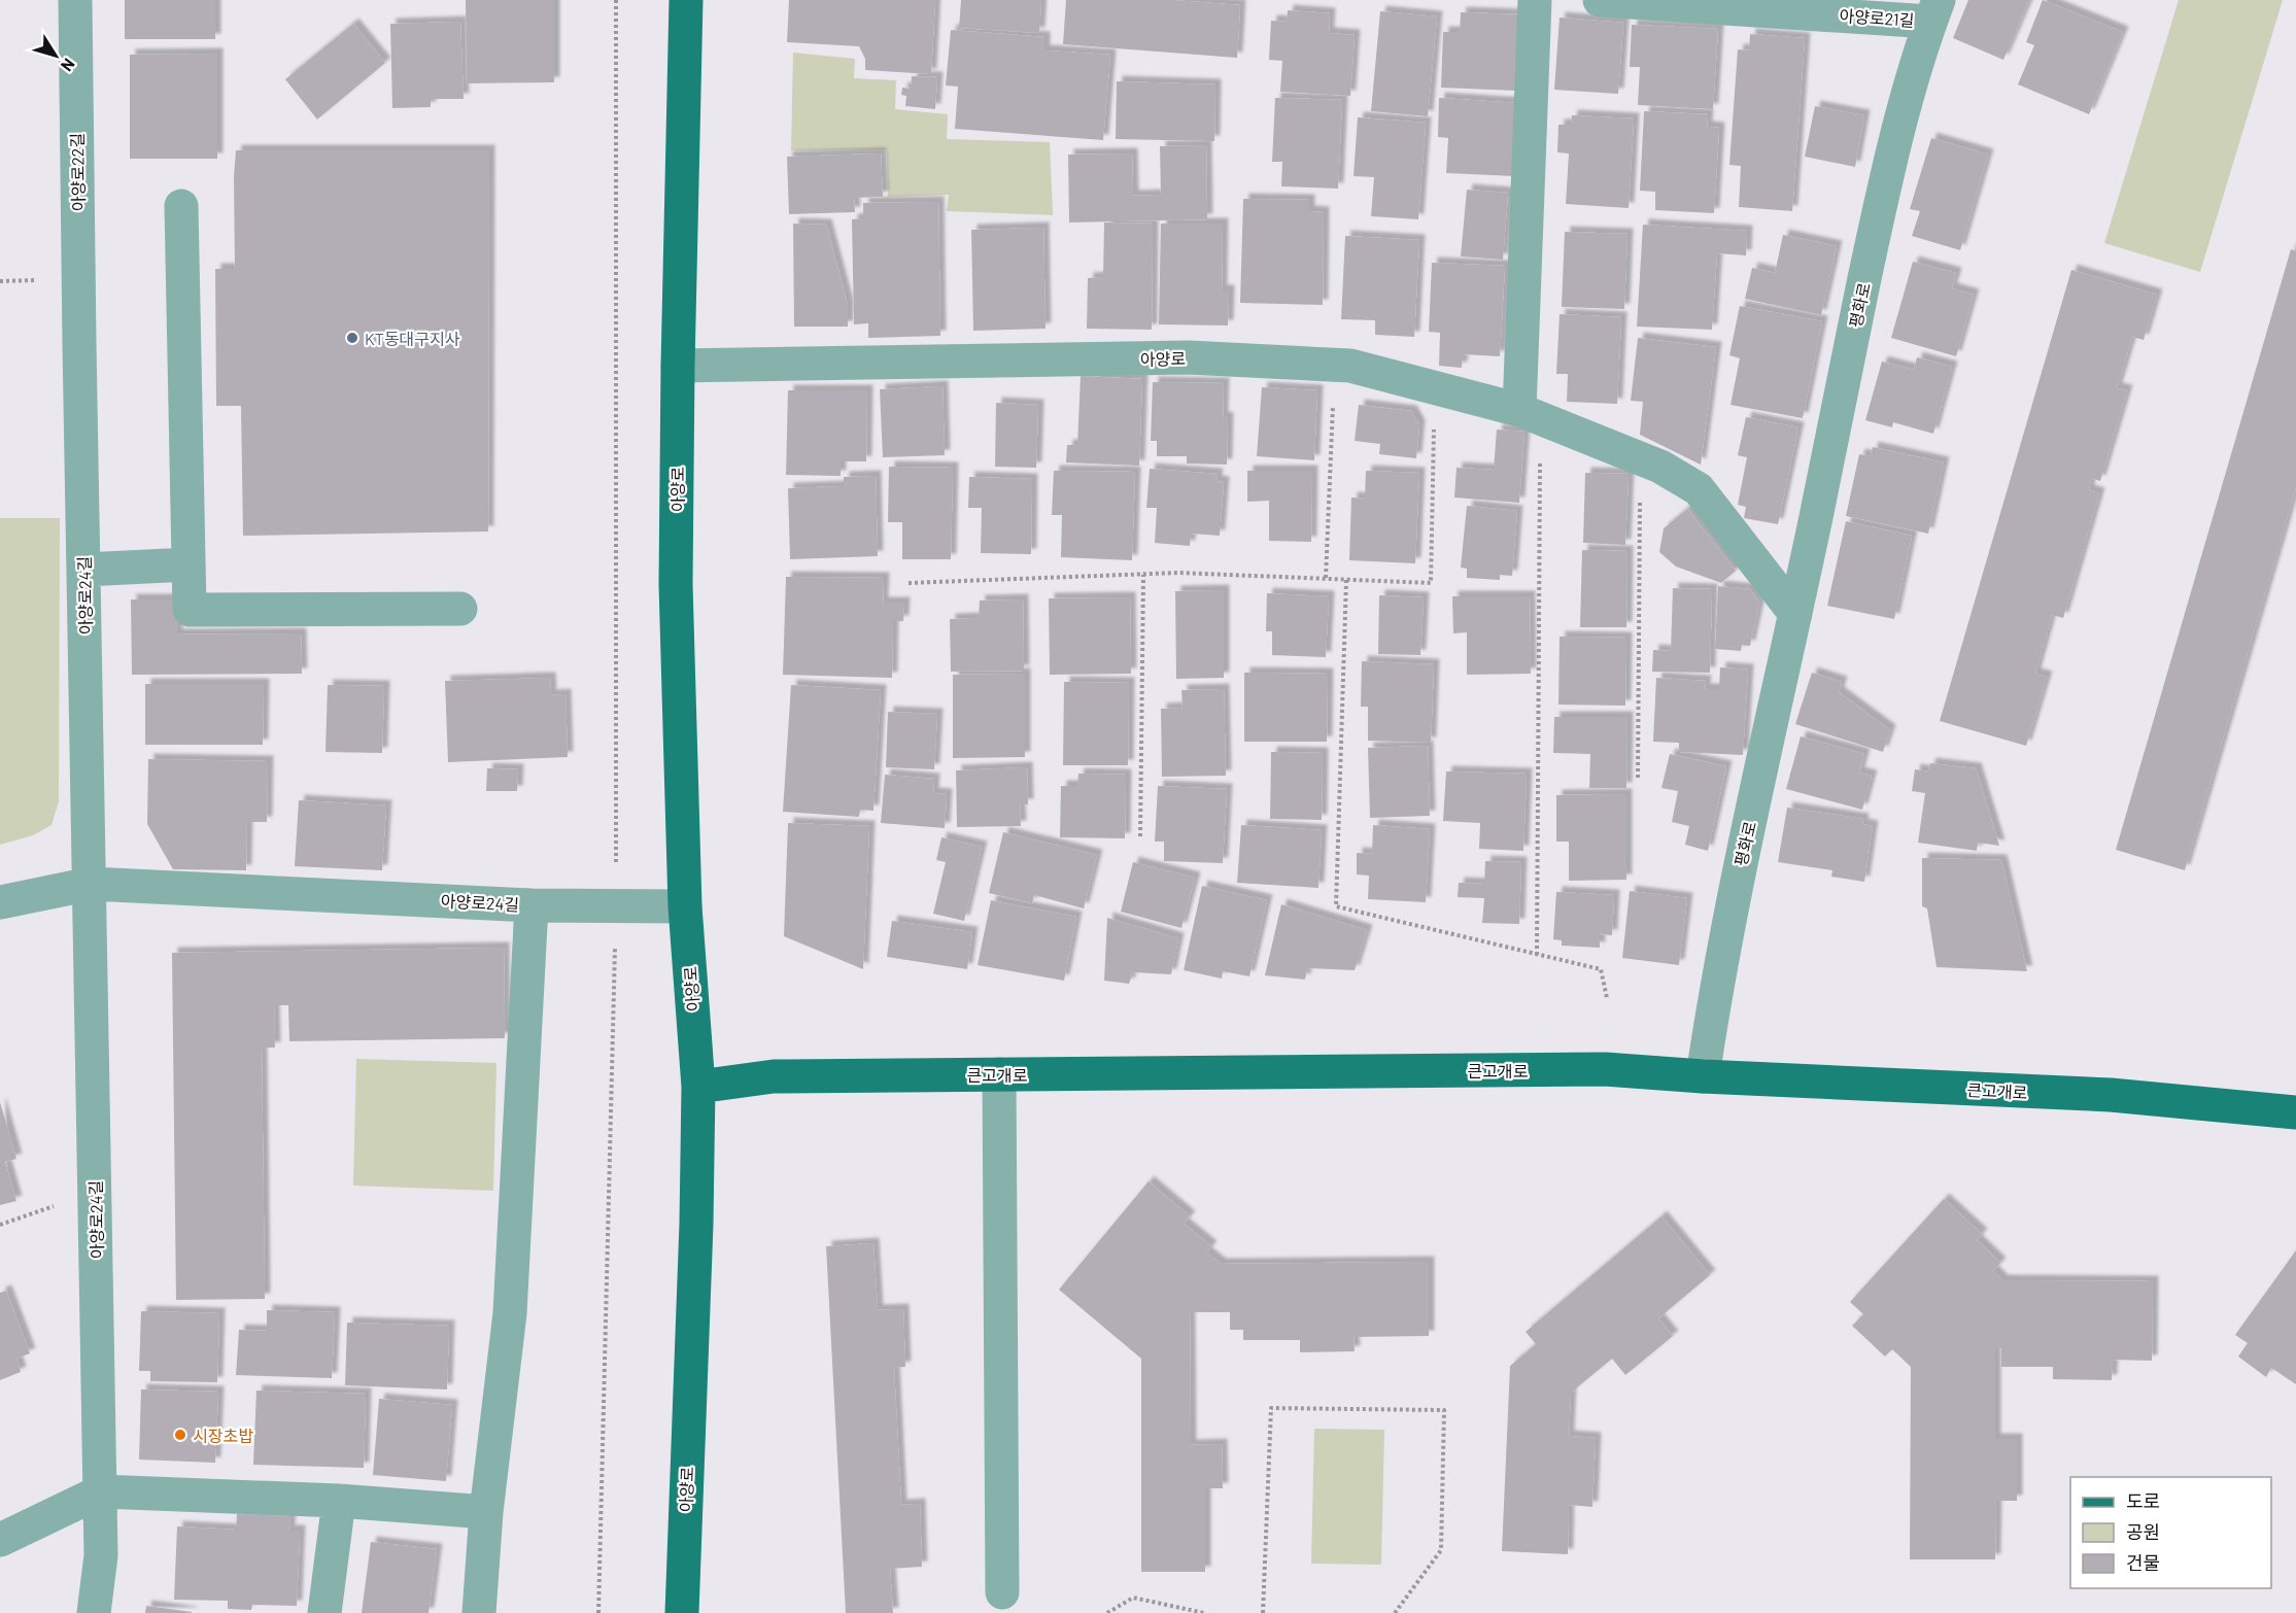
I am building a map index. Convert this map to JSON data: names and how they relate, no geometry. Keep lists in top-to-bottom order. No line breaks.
{"streets":{"main road":["아양로","큰고개로"],"street":["아양로21길","아양로22길","평화로","아양로24길"]},"crossings":[["아양로21길","평화로"],["아양로22길","아양로24길"],["평화로","큰고개로"],["아양로","아양로24길"],["아양로","큰고개로"]],"places":["KT동대구지사","시장초밥"],"legend":["도로","공원","건물"],"north":"bottom right"}
